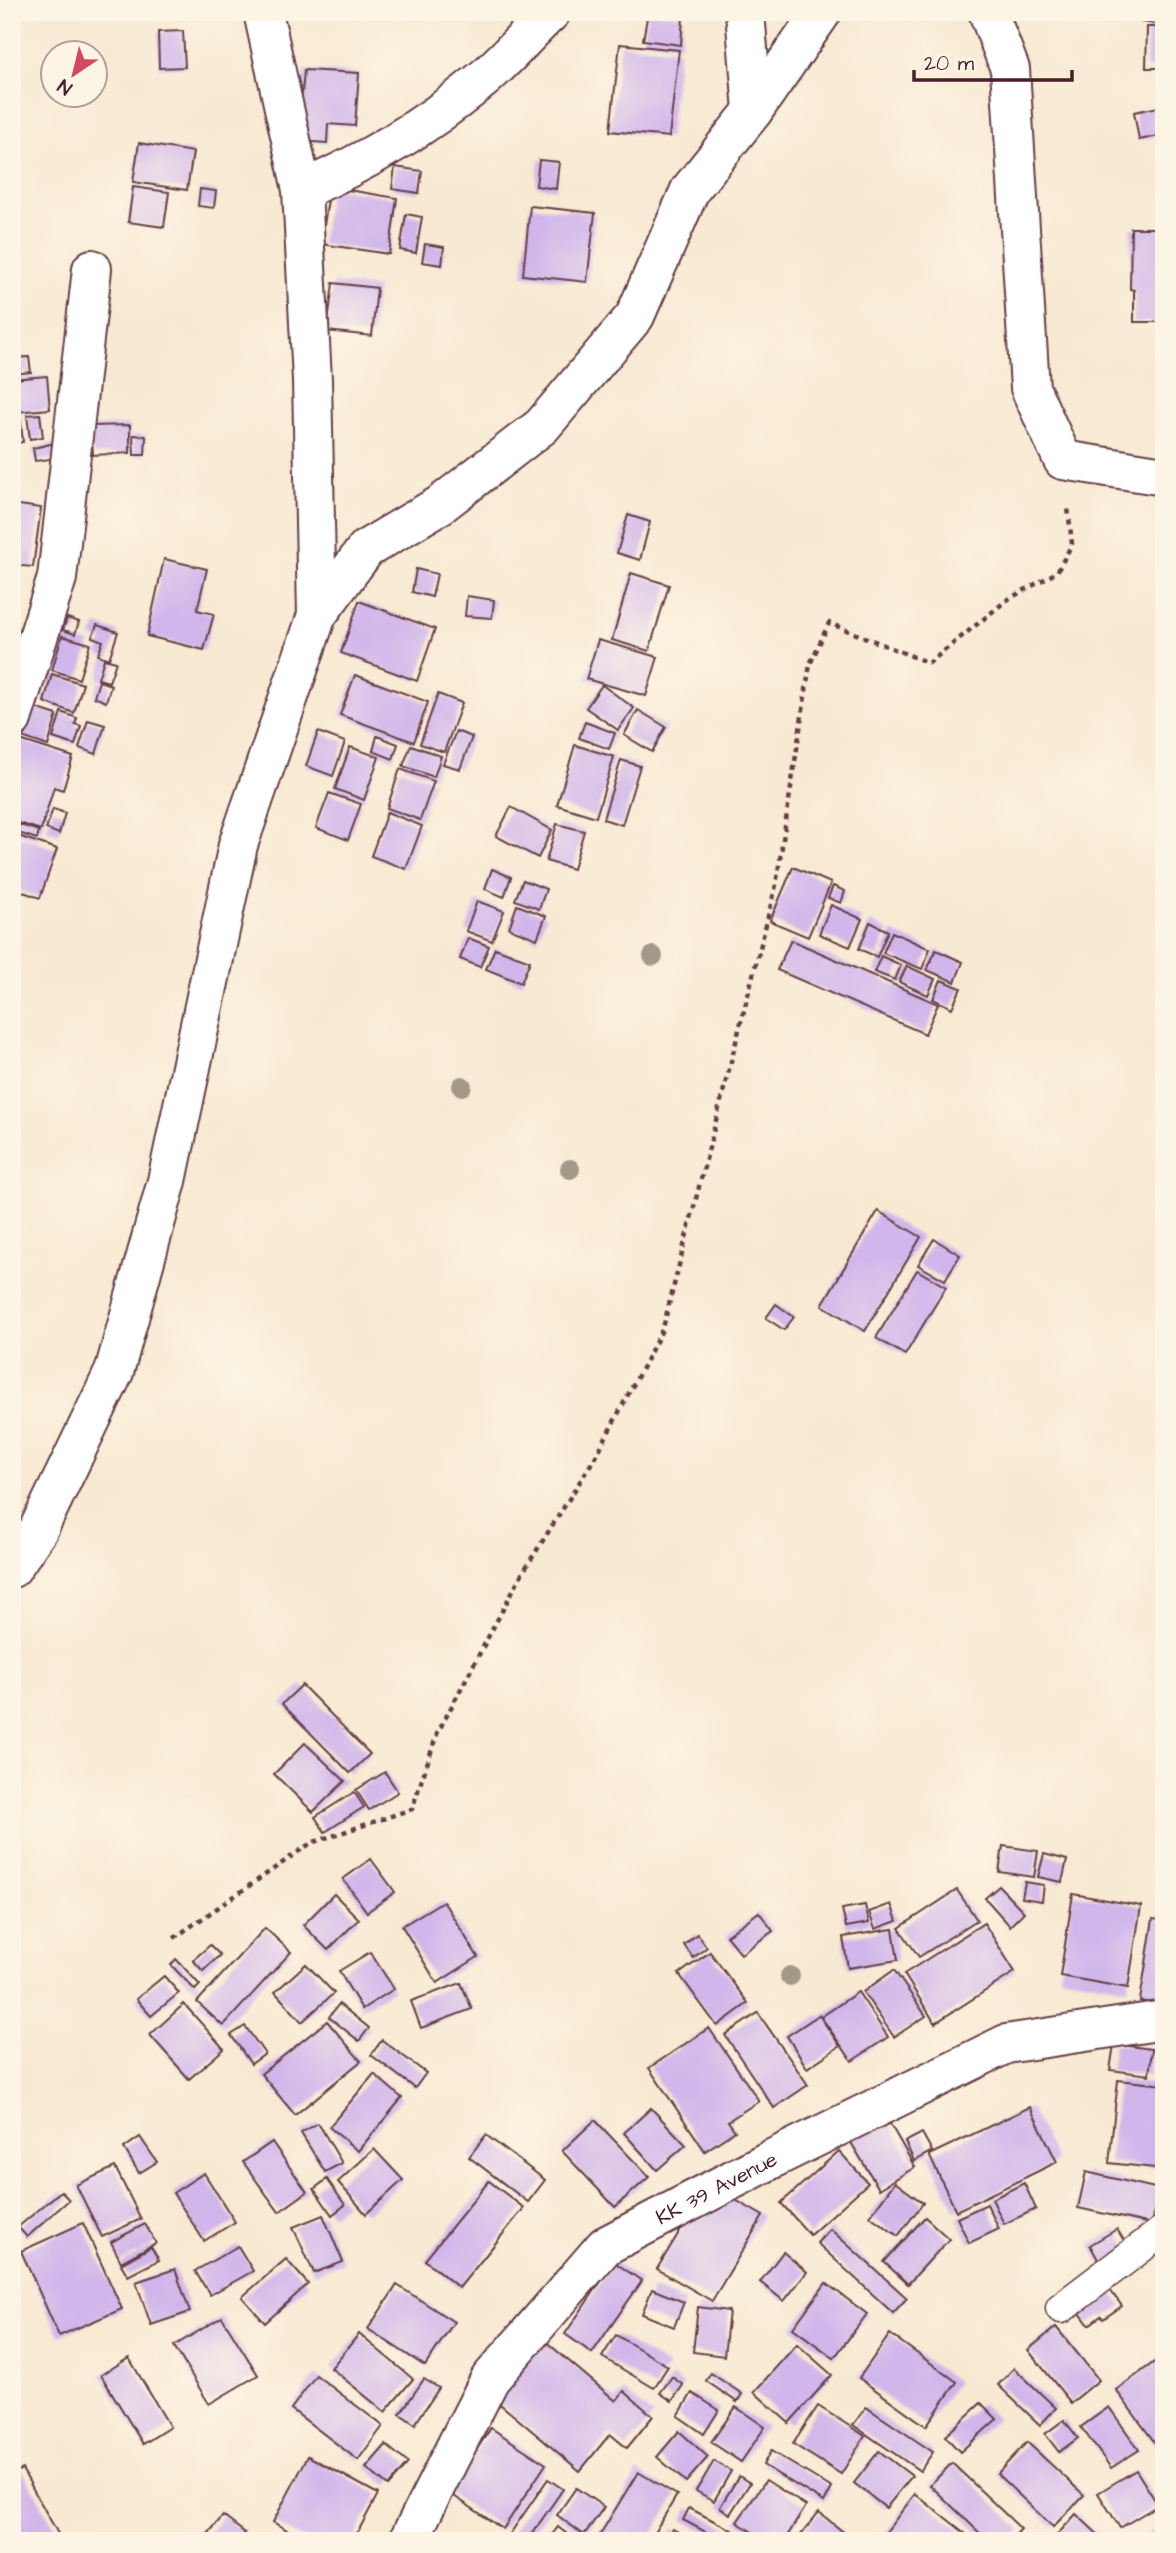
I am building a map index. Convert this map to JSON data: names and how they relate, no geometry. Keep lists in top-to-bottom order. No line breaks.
{"streets":{"street":["KK 39 Avenue"]},"scale_bar":"20 m","north":"bottom left"}
